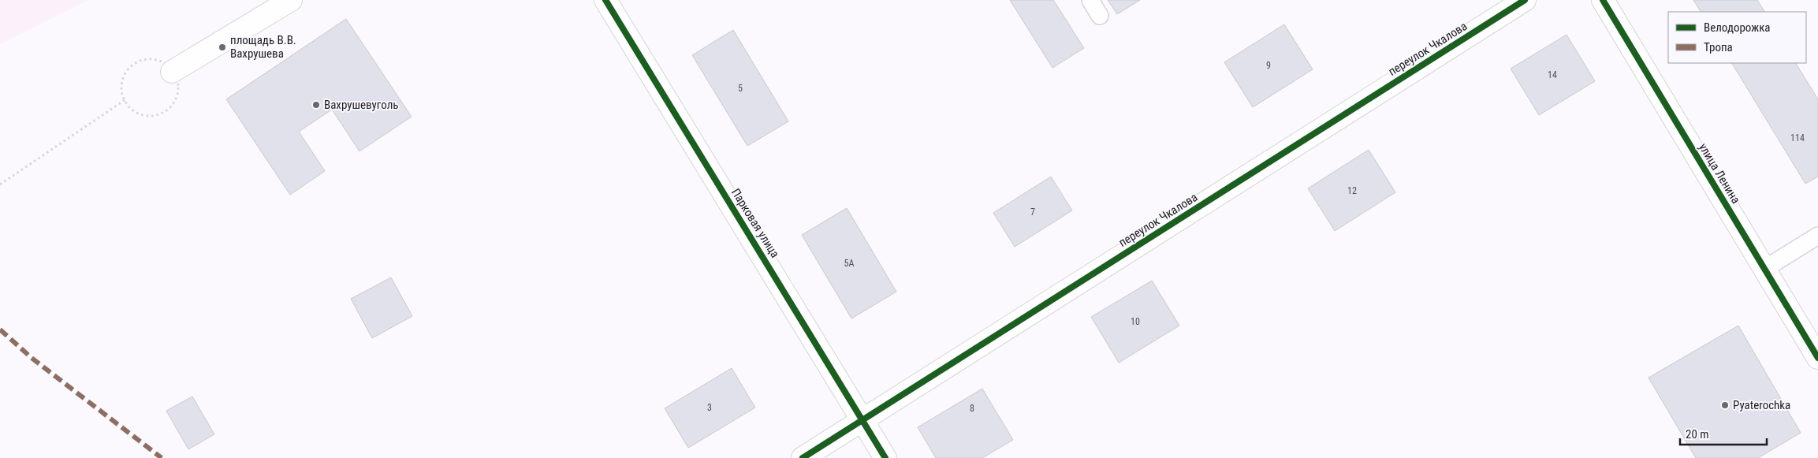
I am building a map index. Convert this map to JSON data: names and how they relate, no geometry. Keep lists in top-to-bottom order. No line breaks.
{"streets":{"street":["переулок Чкалова","улица Ленина","Парковая улица"]},"crossings":[["переулок Чкалова","Парковая улица"]],"places":["площадь В.В. Вахрушева","Вахрушевуголь","Pyaterochka"],"house_numbers":["9","14","5","114","12","7","5А","10","3","8"],"legend":["Велодорожка","Тропа"],"scale_bar":"20 m"}
